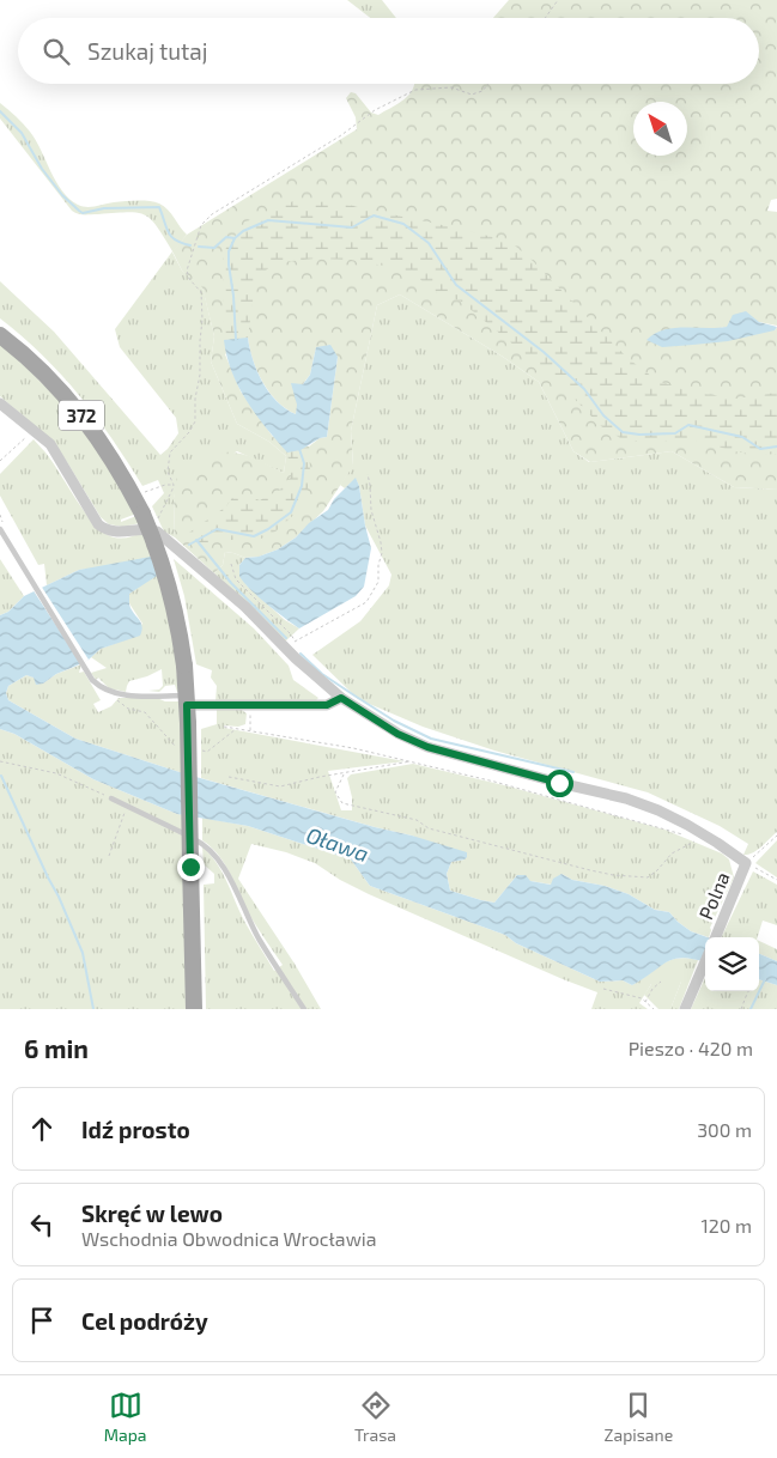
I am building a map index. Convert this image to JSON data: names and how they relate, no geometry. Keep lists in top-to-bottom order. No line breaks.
{"streets":{"main road":["372"],"street":["Polna"]},"water":["Oława"],"north":"top left","page":{"search":"Szukaj tutaj","heading":["6 min","Pieszo · 420 m"],"list":[["Idź prosto","300 m"],["Skręć w lewo","Wschodnia Obwodnica Wrocławia","120 m"],"Cel podróży"],"nav":["Mapa","Trasa","Zapisane"]}}
